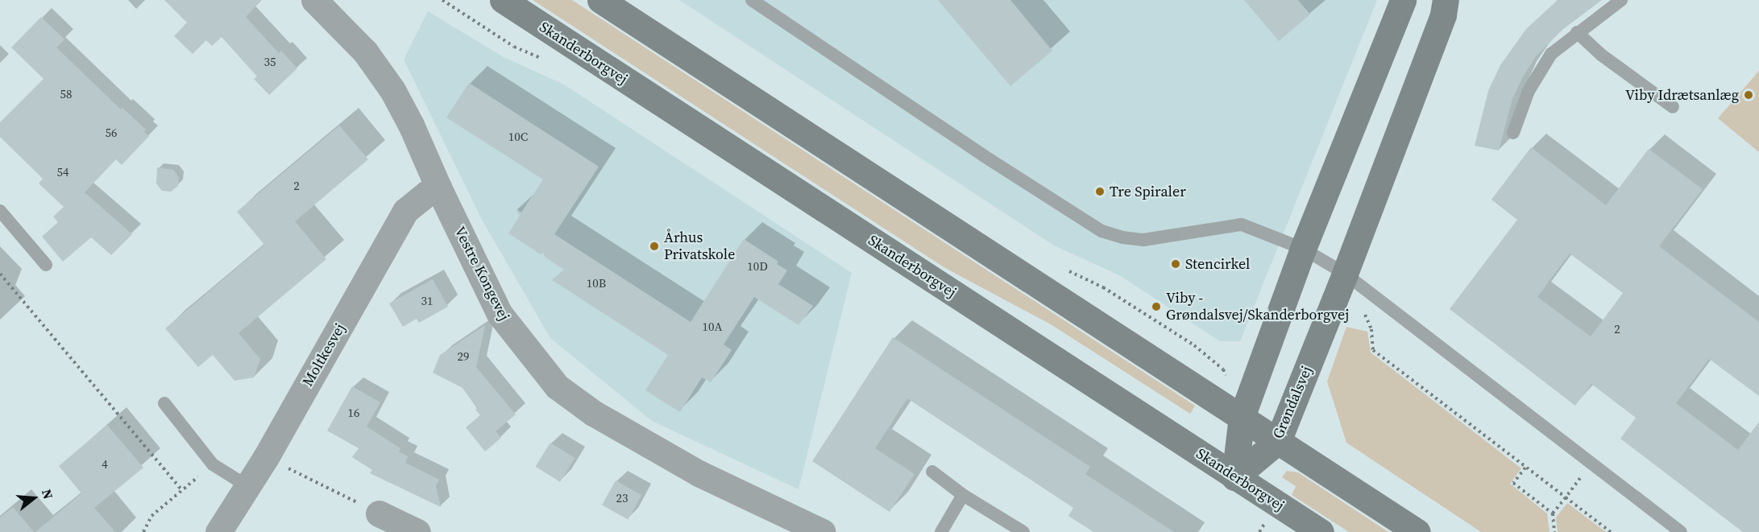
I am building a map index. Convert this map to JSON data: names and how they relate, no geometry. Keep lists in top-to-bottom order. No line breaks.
{"streets":{"main road":["Skanderborgvej","Grøndalsvej"],"street":["Vestre Kongevej","Moltkesvej"]},"crossings":[["Skanderborgvej","Grøndalsvej"],["Vestre Kongevej","Moltkesvej"]],"places":["Viby Idrætsanlæg","Tre Spiraler","Århus Privatskole","Stencirkel","Viby - Grøndalsvej/Skanderborgvej"],"house_numbers":["35","58","56","10C","54","2","10D","10B","31","10A","2","29","16","4","23"],"north":"right"}
